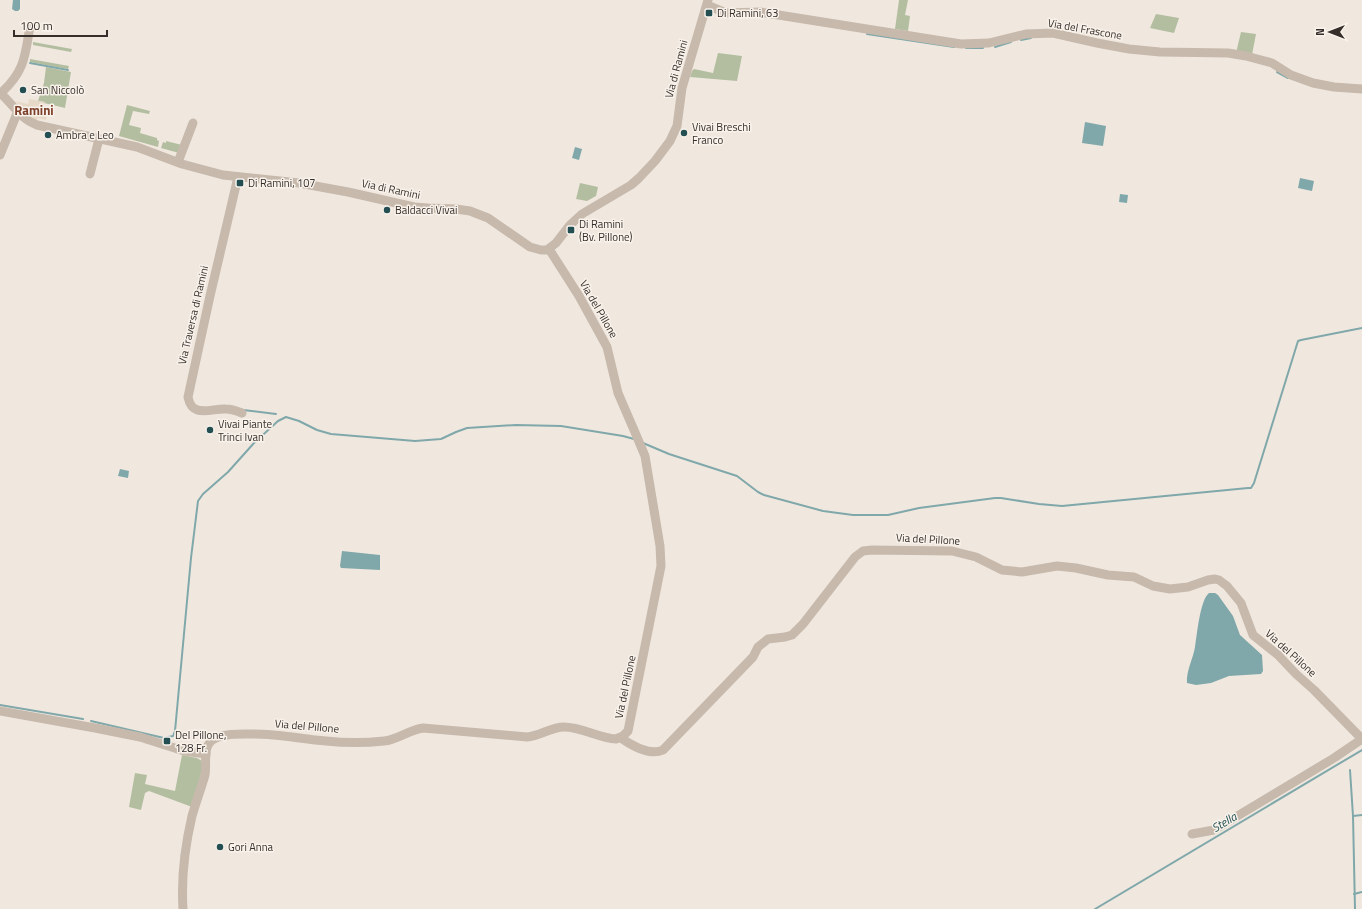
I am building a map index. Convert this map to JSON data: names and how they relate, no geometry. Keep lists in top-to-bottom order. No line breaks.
{"streets":{"street":["Via del Frascone","Via di Ramini","Via del Pillone","Via Traversa di Ramini"]},"crossings":[["Via del Frascone","Via di Ramini"],["Via di Ramini","Via del Pillone"],["Via di Ramini","Via Traversa di Ramini"]],"districts":["Ramini"],"water":["Stella"],"places":{"transit":["Di Ramini, 63","Di Ramini, 107","Di Ramini (Bv. Pillone)","Del Pillone, 128 Fr."],"other":["San Niccolò","Vivai Breschi Franco","Ambra e Leo","Baldacci Vivai","Vivai Piante Trinci Ivan","Gori Anna"]},"scale_bar":"100 m","north":"left"}
